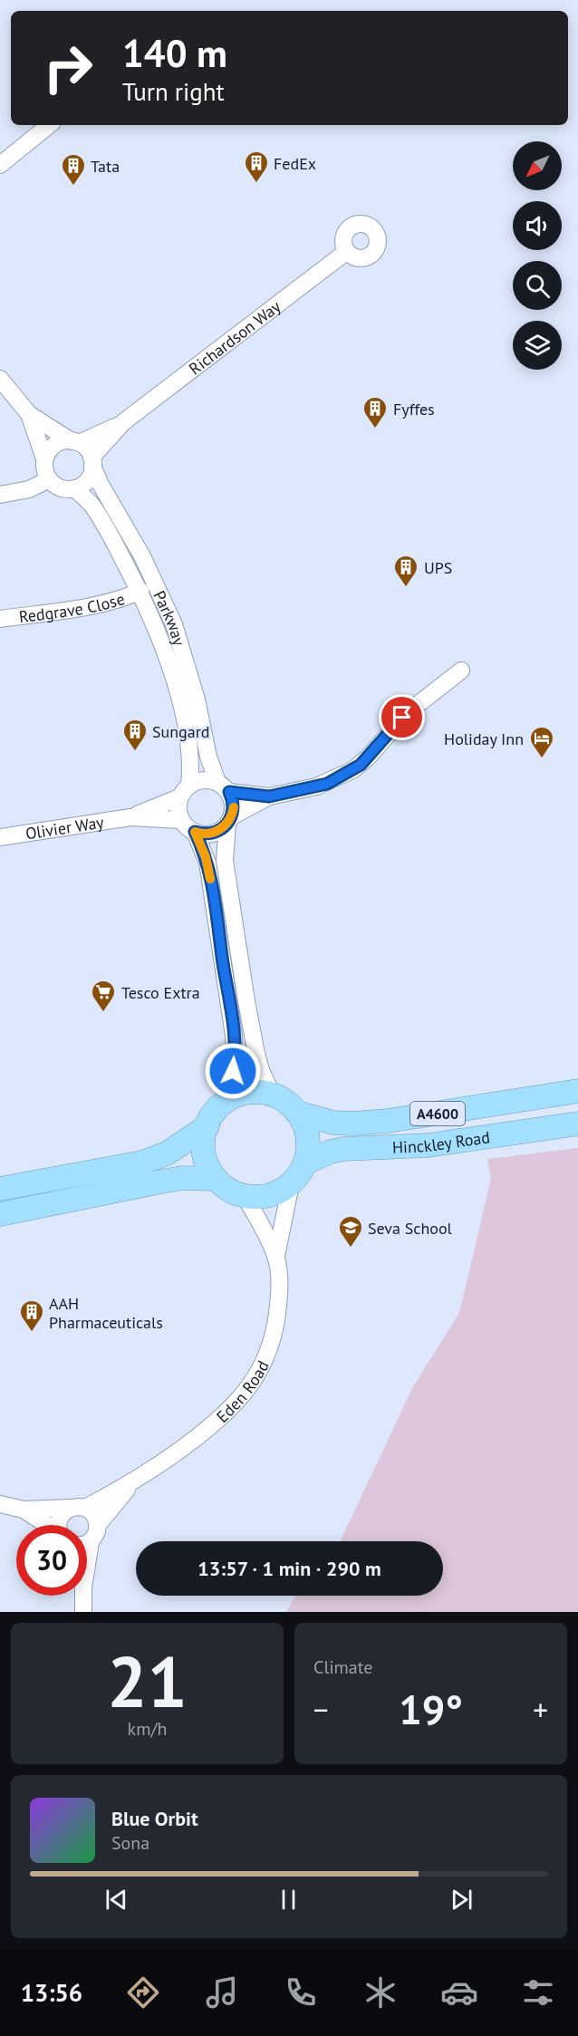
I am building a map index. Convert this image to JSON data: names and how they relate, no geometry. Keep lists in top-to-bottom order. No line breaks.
{"streets":{"highway":["A4600","Hinckley Road"],"street":["Richardson Way","Redgrave Close","Parkway","Olivier Way","Eden Road"]},"crossings":[["Richardson Way","Parkway"],["Redgrave Close","Parkway"],["Parkway","Olivier Way"],["Hinckley Road","Eden Road"]],"places":{"building":["FedEx","Tata","Fyffes","UPS","Sungard","AAH Pharmaceuticals"],"hotel":["Holiday Inn"],"supermarket":["Tesco Extra"],"school or university":["Seva School"]},"north":"bottom left","page":{"turn":["140 m","Turn right"],"limit":"30","trip":"13:57 · 1 min · 290 m","tile":[["21","km/h"],"Climate"],"heat":["−","19°","+"],"song":["Blue Orbit","Sona"],"tabs":"13:56"}}
